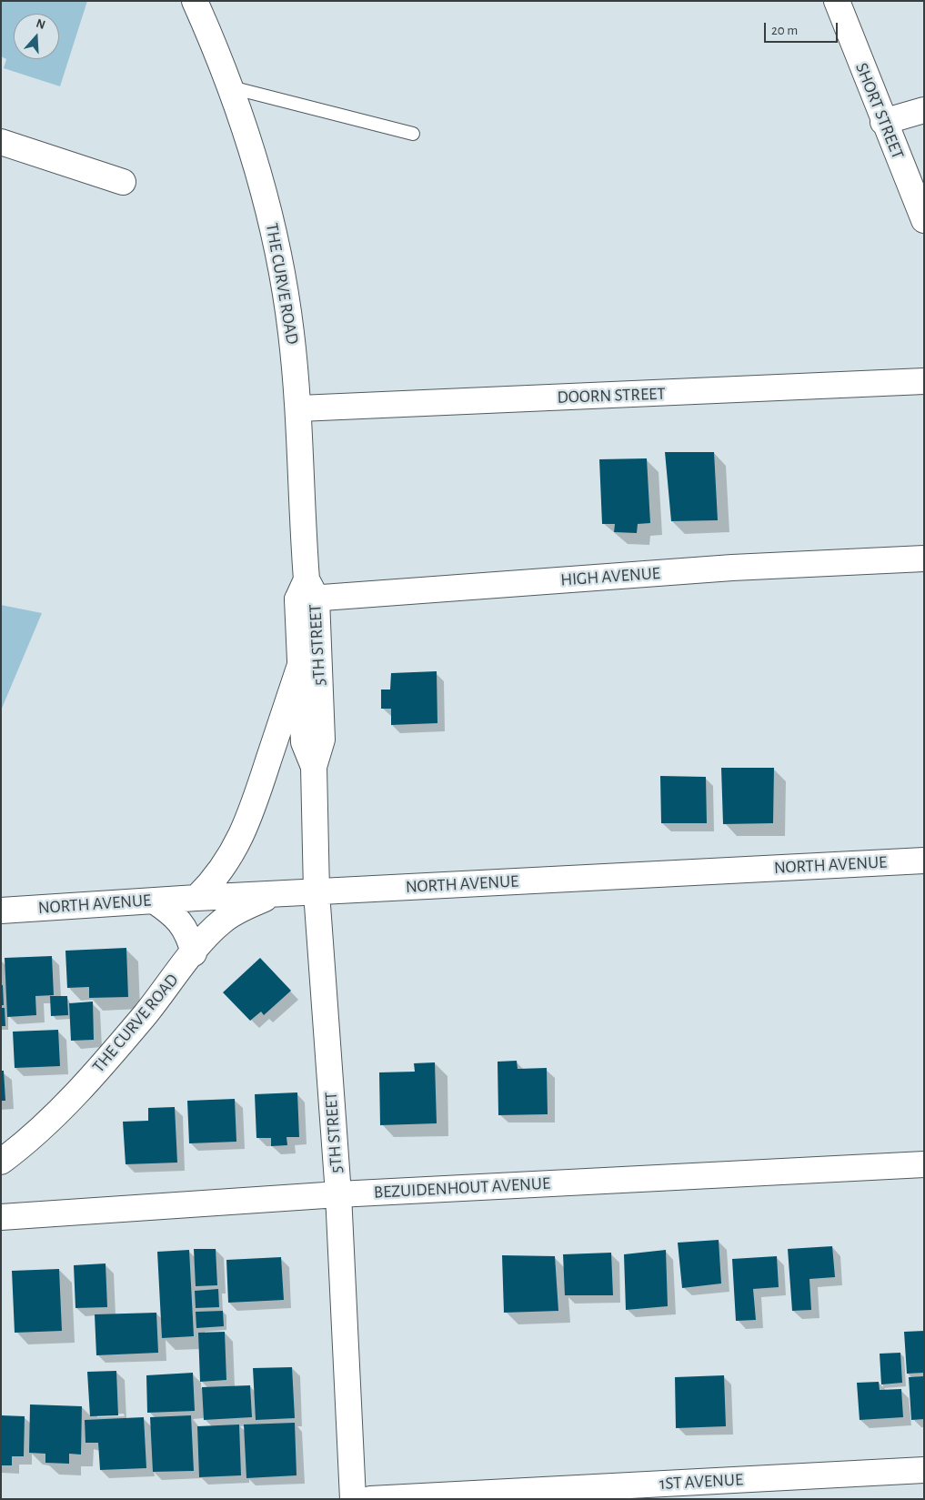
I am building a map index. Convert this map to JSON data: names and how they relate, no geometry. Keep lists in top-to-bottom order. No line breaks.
{"streets":{"street":["SHORT STREET","THE CURVE ROAD","DOORN STREET","HIGH AVENUE","5TH STREET","NORTH AVENUE","BEZUIDENHOUT AVENUE","1ST AVENUE"]},"crossings":[["THE CURVE ROAD","DOORN STREET"],["THE CURVE ROAD","HIGH AVENUE"],["THE CURVE ROAD","5TH STREET"],["THE CURVE ROAD","NORTH AVENUE"],["HIGH AVENUE","5TH STREET"],["5TH STREET","NORTH AVENUE"],["5TH STREET","BEZUIDENHOUT AVENUE"]],"scale_bar":"20 m","north":"top"}
